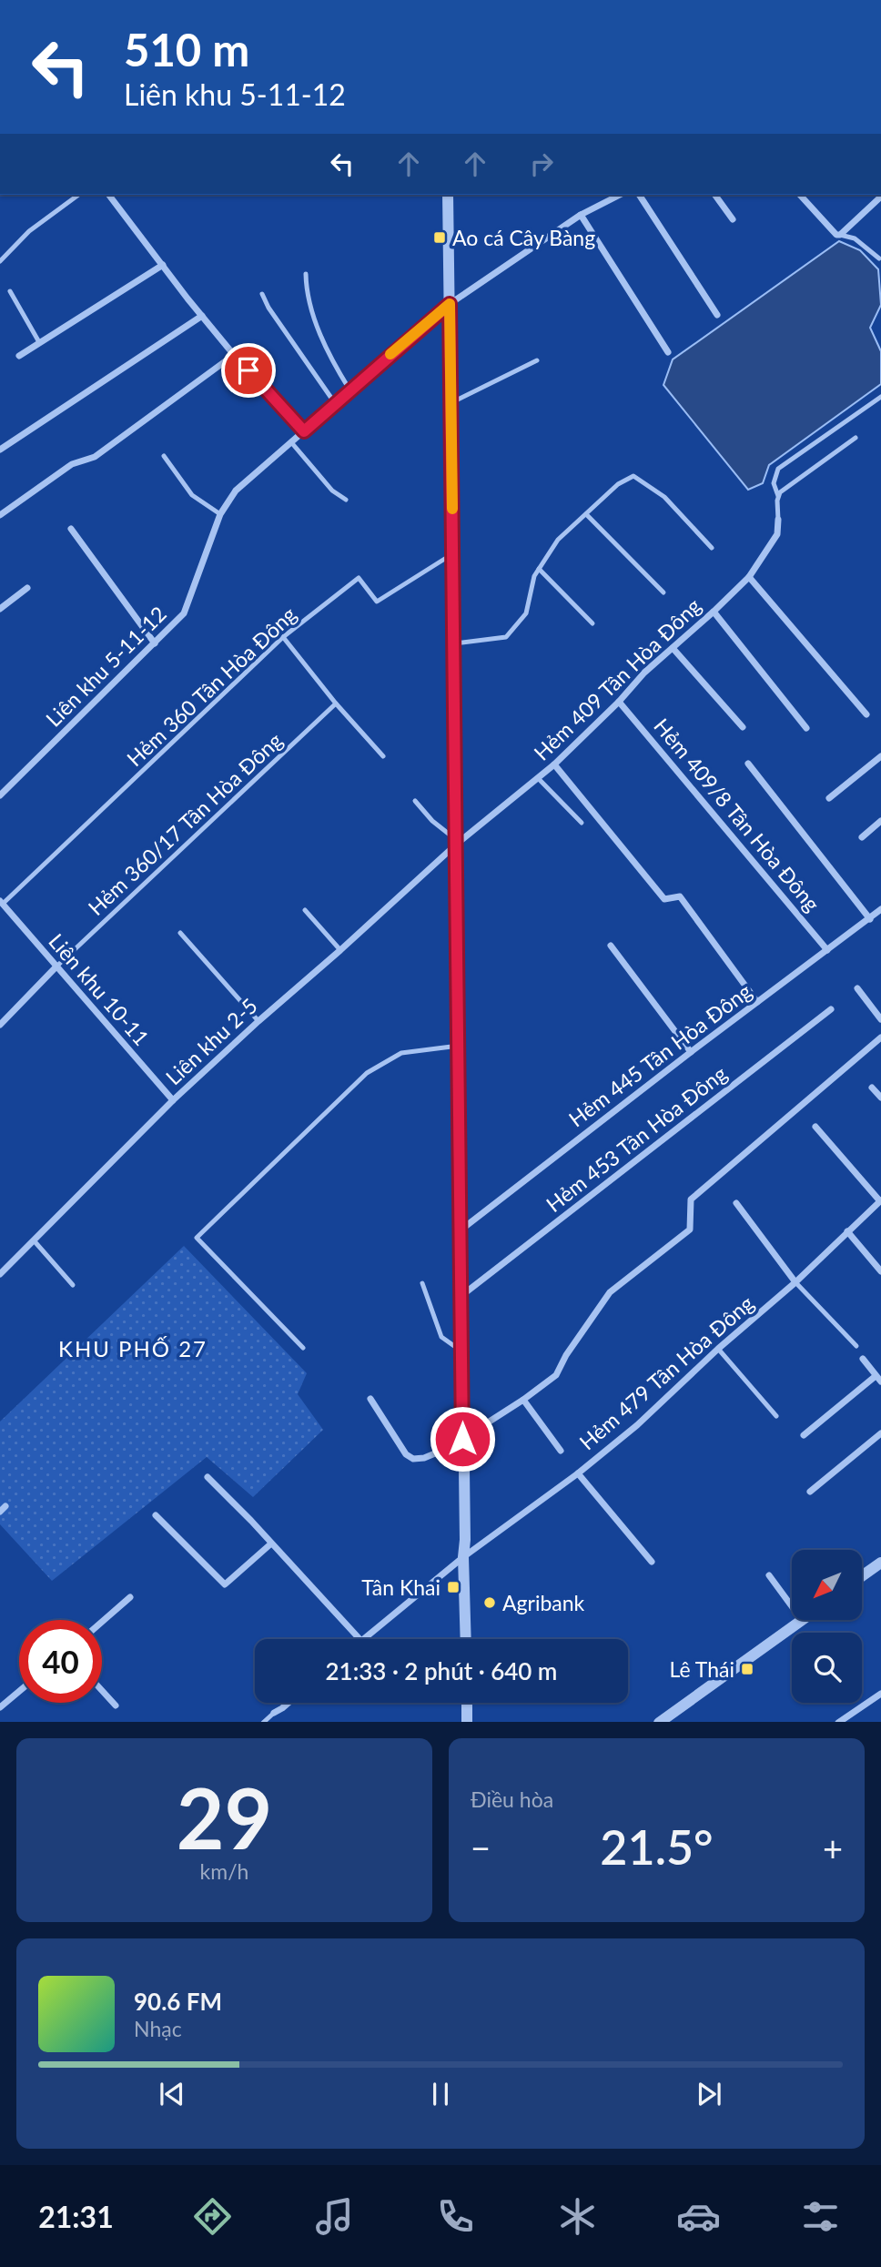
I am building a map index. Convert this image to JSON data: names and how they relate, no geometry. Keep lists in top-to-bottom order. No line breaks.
{"streets":{"street":["Liên khu 5-11-12","Hẻm 409 Tân Hòa Đông","Hẻm 409/8 Tân Hòa Đông","Liên khu 10-11","Liên khu 2-5","Hẻm 445 Tân Hòa Đông","Hẻm 453 Tân Hòa Đông","Hẻm 479 Tân Hòa Đông"],"lane":["Hẻm 360 Tân Hòa Đông","Hẻm 360/17 Tân Hòa Đông"]},"crossings":[["Hẻm 409 Tân Hòa Đông","Hẻm 409/8 Tân Hòa Đông"],["Hẻm 409 Tân Hòa Đông","Liên khu 2-5"],["Hẻm 360 Tân Hòa Đông","Liên khu 10-11"],["Hẻm 409/8 Tân Hòa Đông","Hẻm 445 Tân Hòa Đông"],["Hẻm 360/17 Tân Hòa Đông","Liên khu 10-11"],["Liên khu 10-11","Liên khu 2-5"]],"districts":["KHU PHỐ 27"],"places":{"transit":["Ao cá Cây Bàng","Tân Khai","Lê Thái"],"other":["Agribank"]},"north":"bottom left","page":{"turn":["510 m","Liên khu 5-11-12"],"limit":"40","trip":"21:33 · 2 phút · 640 m","tile":[["29","km/h"],"Điều hòa"],"heat":["−","21.5°","+"],"song":["90.6 FM","Nhạc"],"tabs":"21:31"}}
